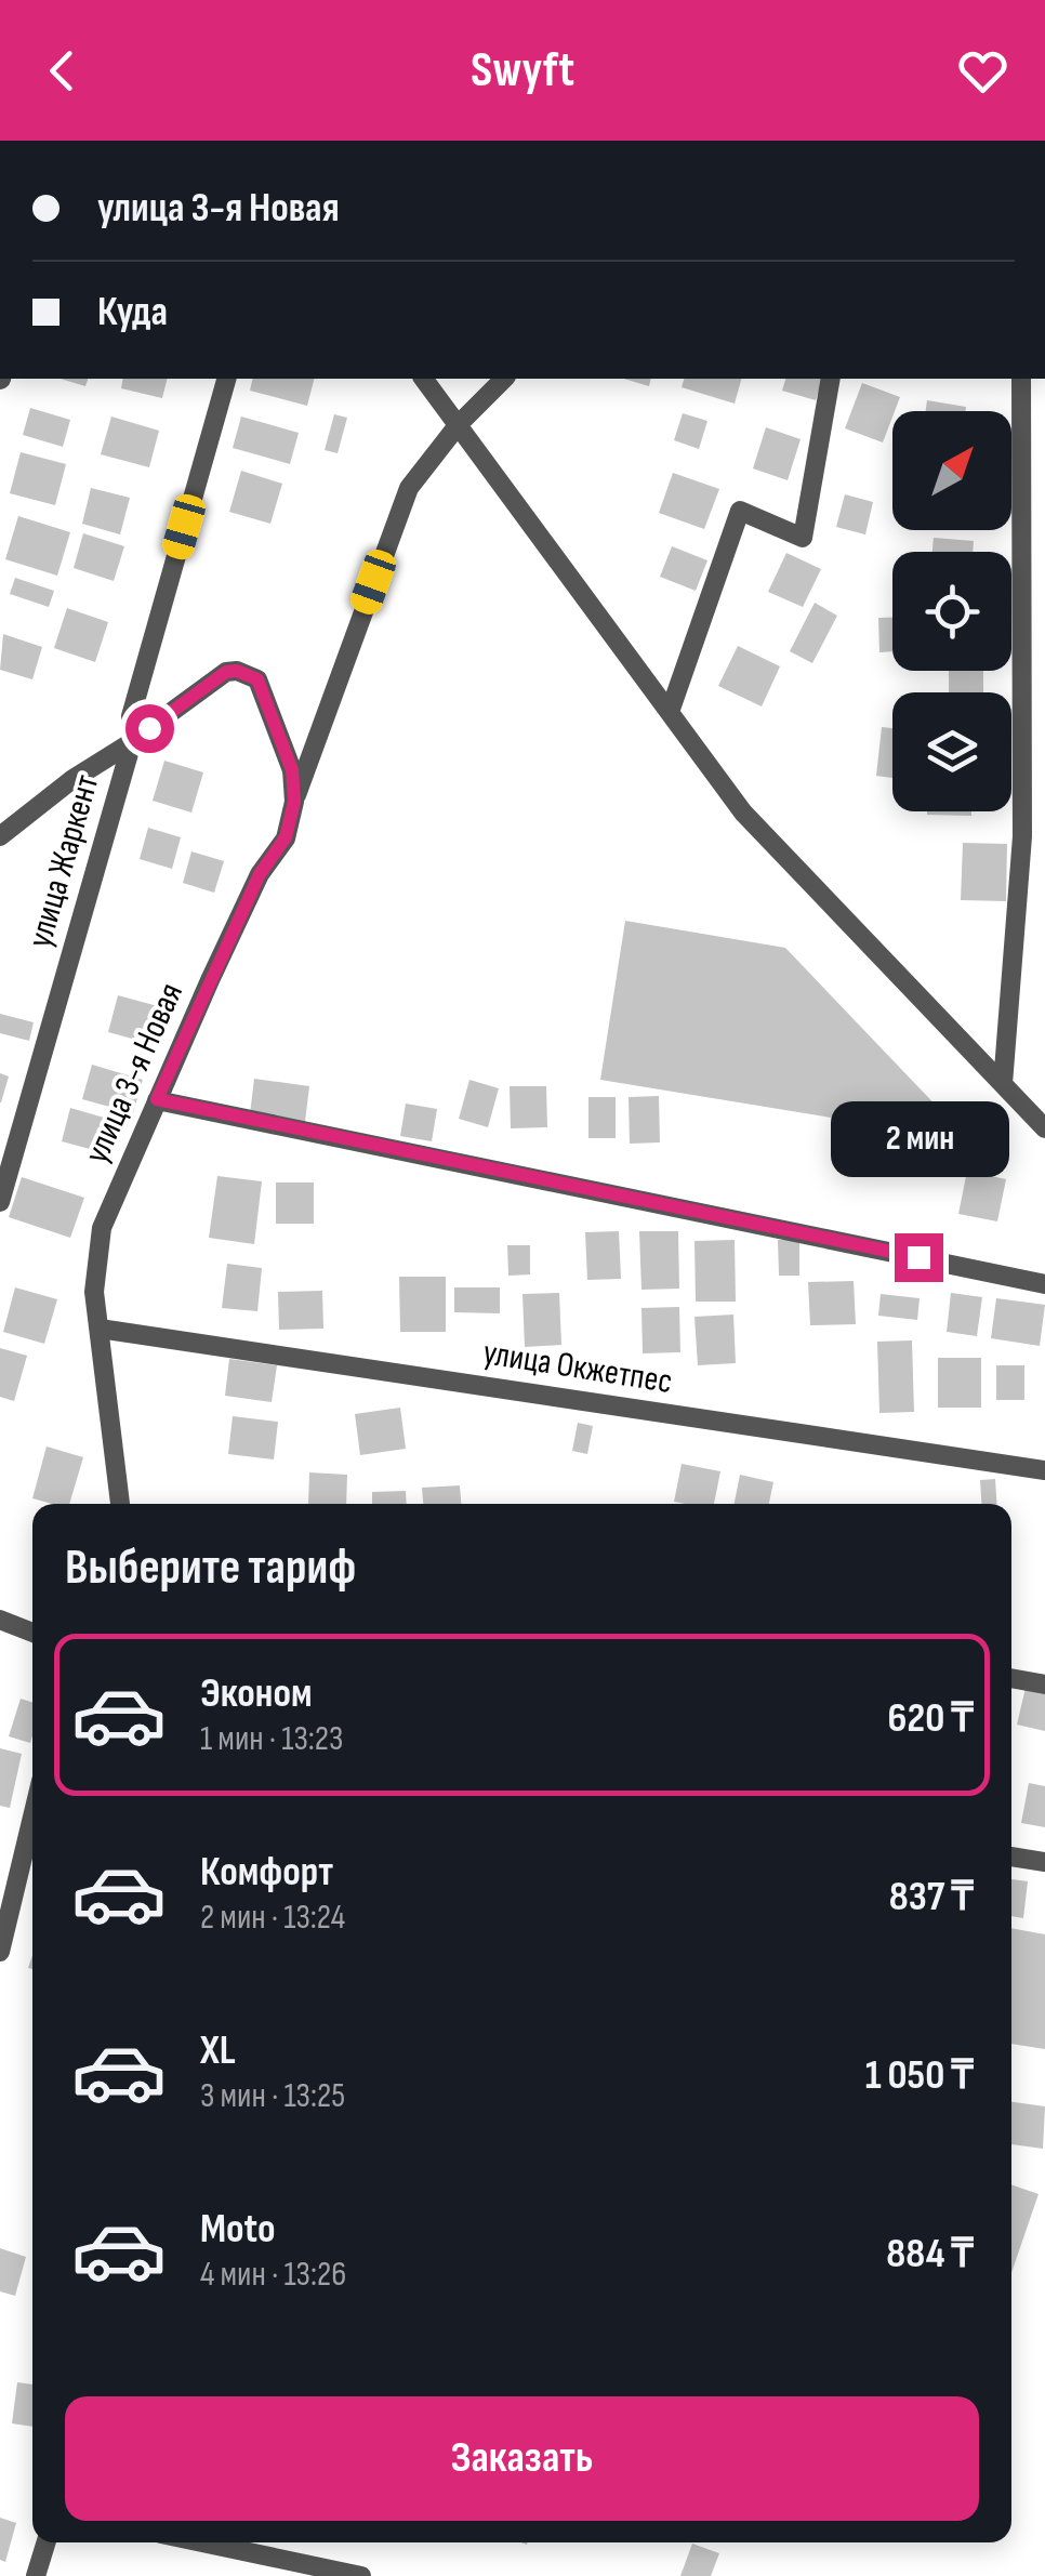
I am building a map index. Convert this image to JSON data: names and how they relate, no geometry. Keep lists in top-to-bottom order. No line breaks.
{"streets":{"street":["улица Жаркент","улица 3-я Новая","улица Окжетпес"]},"crossings":[["улица 3-я Новая","улица Окжетпес"]],"north":"top right","page":{"header":"Swyft","banner":["улица 3-я Новая","Куда"],"bubble":"2 мин","heading":"Выберите тариф","list":[{"name":"Эконом","note":"1 мин · 13:23","value":"620 ₸"},{"name":"Комфорт","note":"2 мин · 13:24","value":"837 ₸"},{"name":"XL","note":"3 мин · 13:25","value":"1 050 ₸"},{"name":"Moto","note":"4 мин · 13:26","value":"884 ₸"}],"buttons":"Заказать"}}
